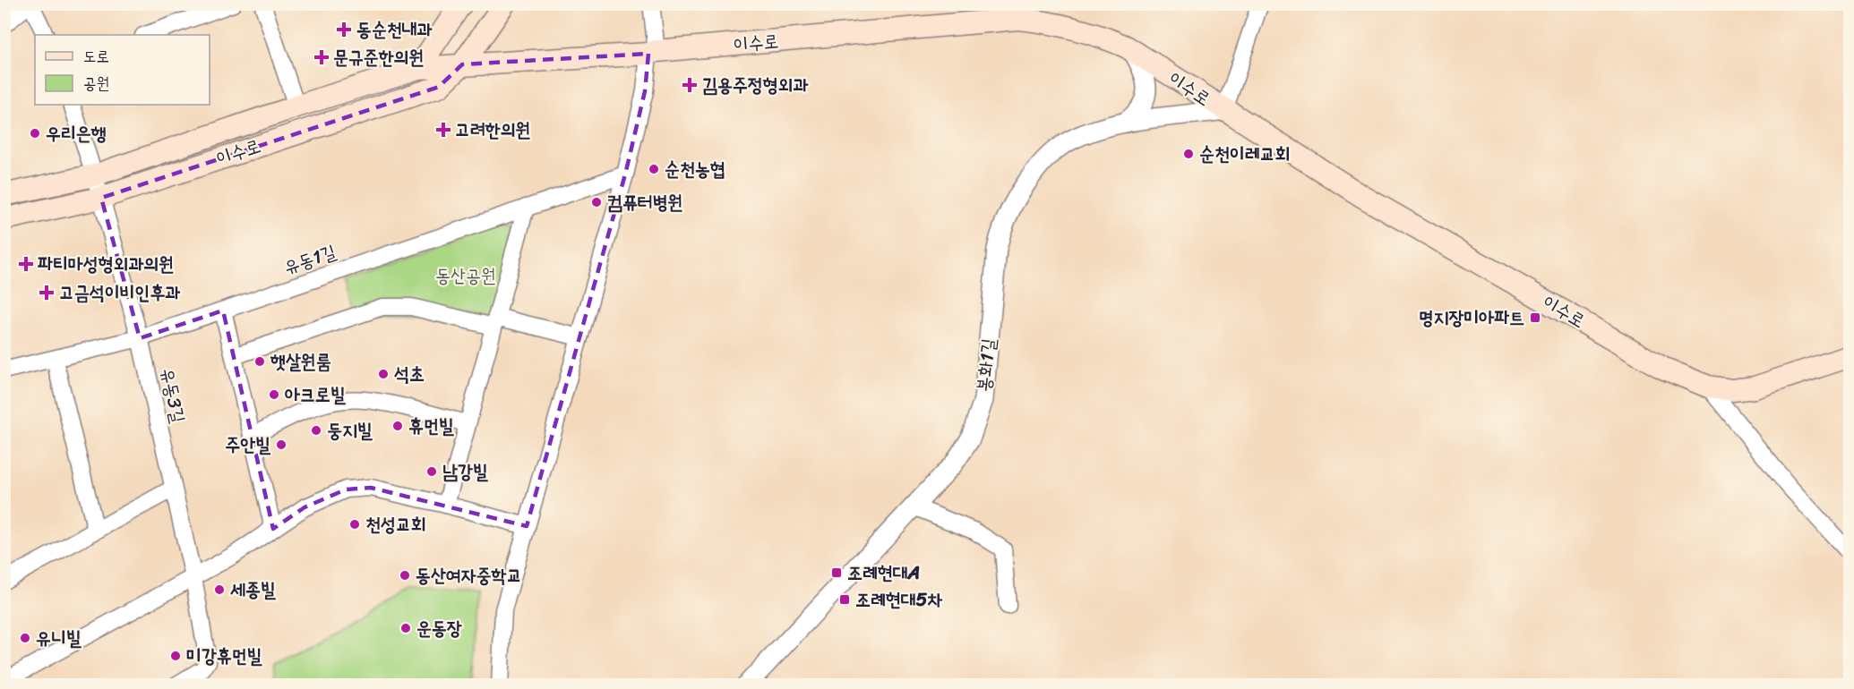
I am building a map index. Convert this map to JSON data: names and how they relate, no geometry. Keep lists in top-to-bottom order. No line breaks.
{"streets":{"main road":["이수로"],"street":["유동1길","봉화1길","유동3길"]},"crossings":[["이수로","봉화1길"],["이수로","유동3길"],["유동1길","유동3길"]],"parks":["동산공원"],"places":{"health":["동순천내과","문규준한의원","김용주정형외과","고려한의원","파티마성형외과의원","고금석이비인후과"],"other":["우리은행","순천이레교회","순천농협","컴퓨터병원","햇살원룸","석초","아크로빌","휴먼빌","둥지빌","주안빌","남강빌","천성교회","동산여자중학교","세종빌","운동장","유니빌","미강휴먼빌"],"transit":["명지장미아파트","조례현대A","조례현대5차"]},"legend":["도로","공원"]}
